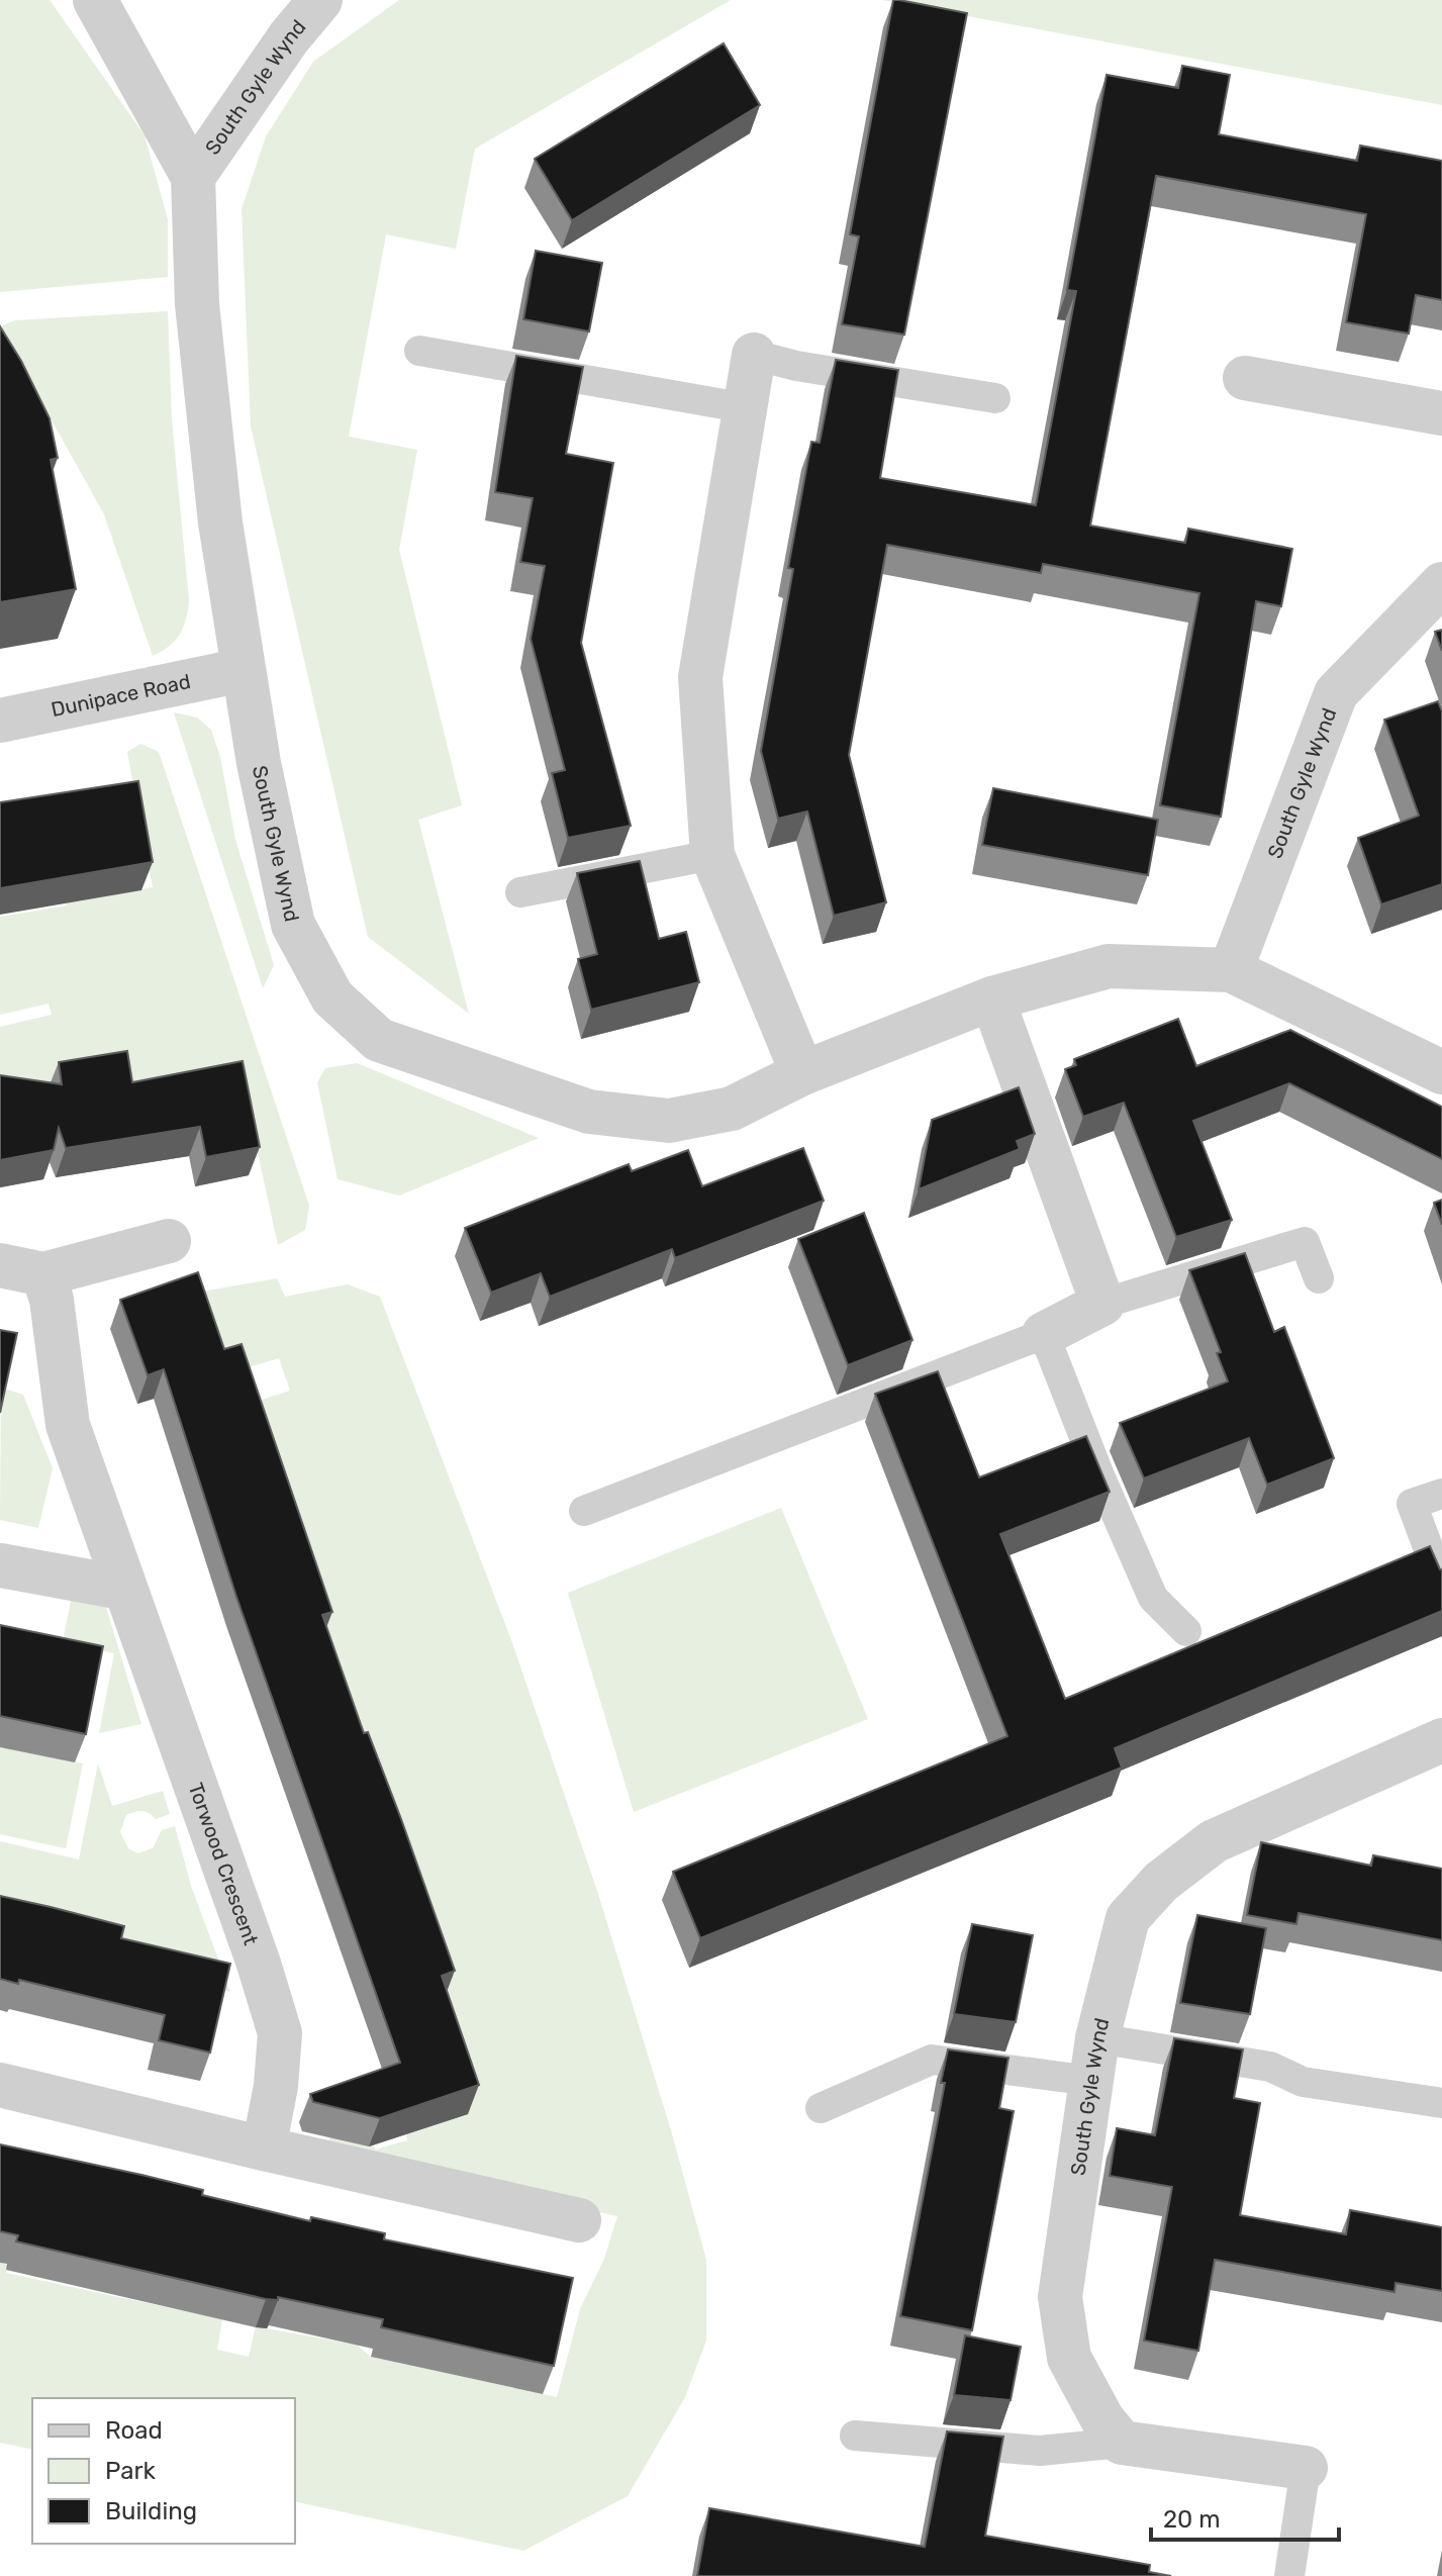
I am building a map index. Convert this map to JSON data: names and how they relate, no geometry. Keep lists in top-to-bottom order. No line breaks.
{"streets":{"street":["South Gyle Wynd","Dunipace Road","Torwood Crescent"]},"crossings":[["South Gyle Wynd","Dunipace Road"]],"legend":["Road","Park","Building"],"scale_bar":"20 m"}
